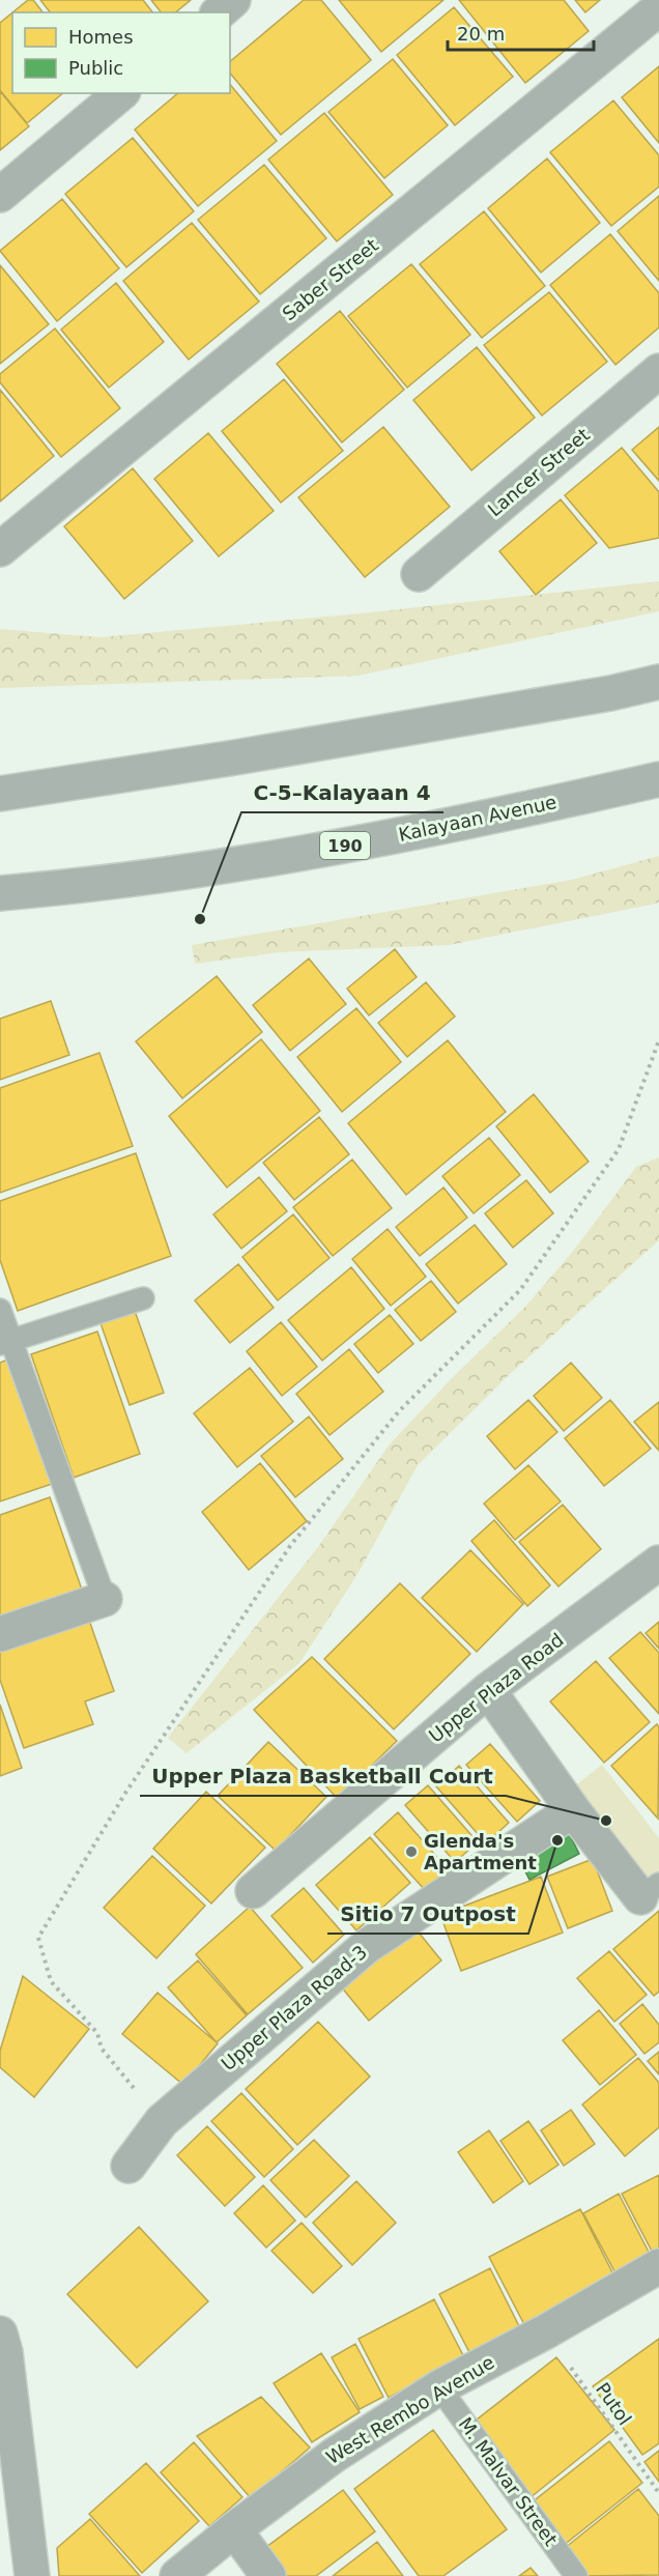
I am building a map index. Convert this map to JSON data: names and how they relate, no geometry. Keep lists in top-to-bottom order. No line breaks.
{"streets":{"main road":["Kalayaan Avenue","190"],"street":["Saber Street","Lancer Street","Upper Plaza Road","Upper Plaza Road-3","West Rembo Avenue"],"lane":["M. Malvar Street"],"path":["Putol"]},"crossings":[["Putol","West Rembo Avenue"],["West Rembo Avenue","M. Malvar Street"]],"places":["C-5–Kalayaan 4","Upper Plaza Basketball Court","Sitio 7 Outpost","Glenda's Apartment"],"legend":["Homes","Public"],"scale_bar":"20 m"}
